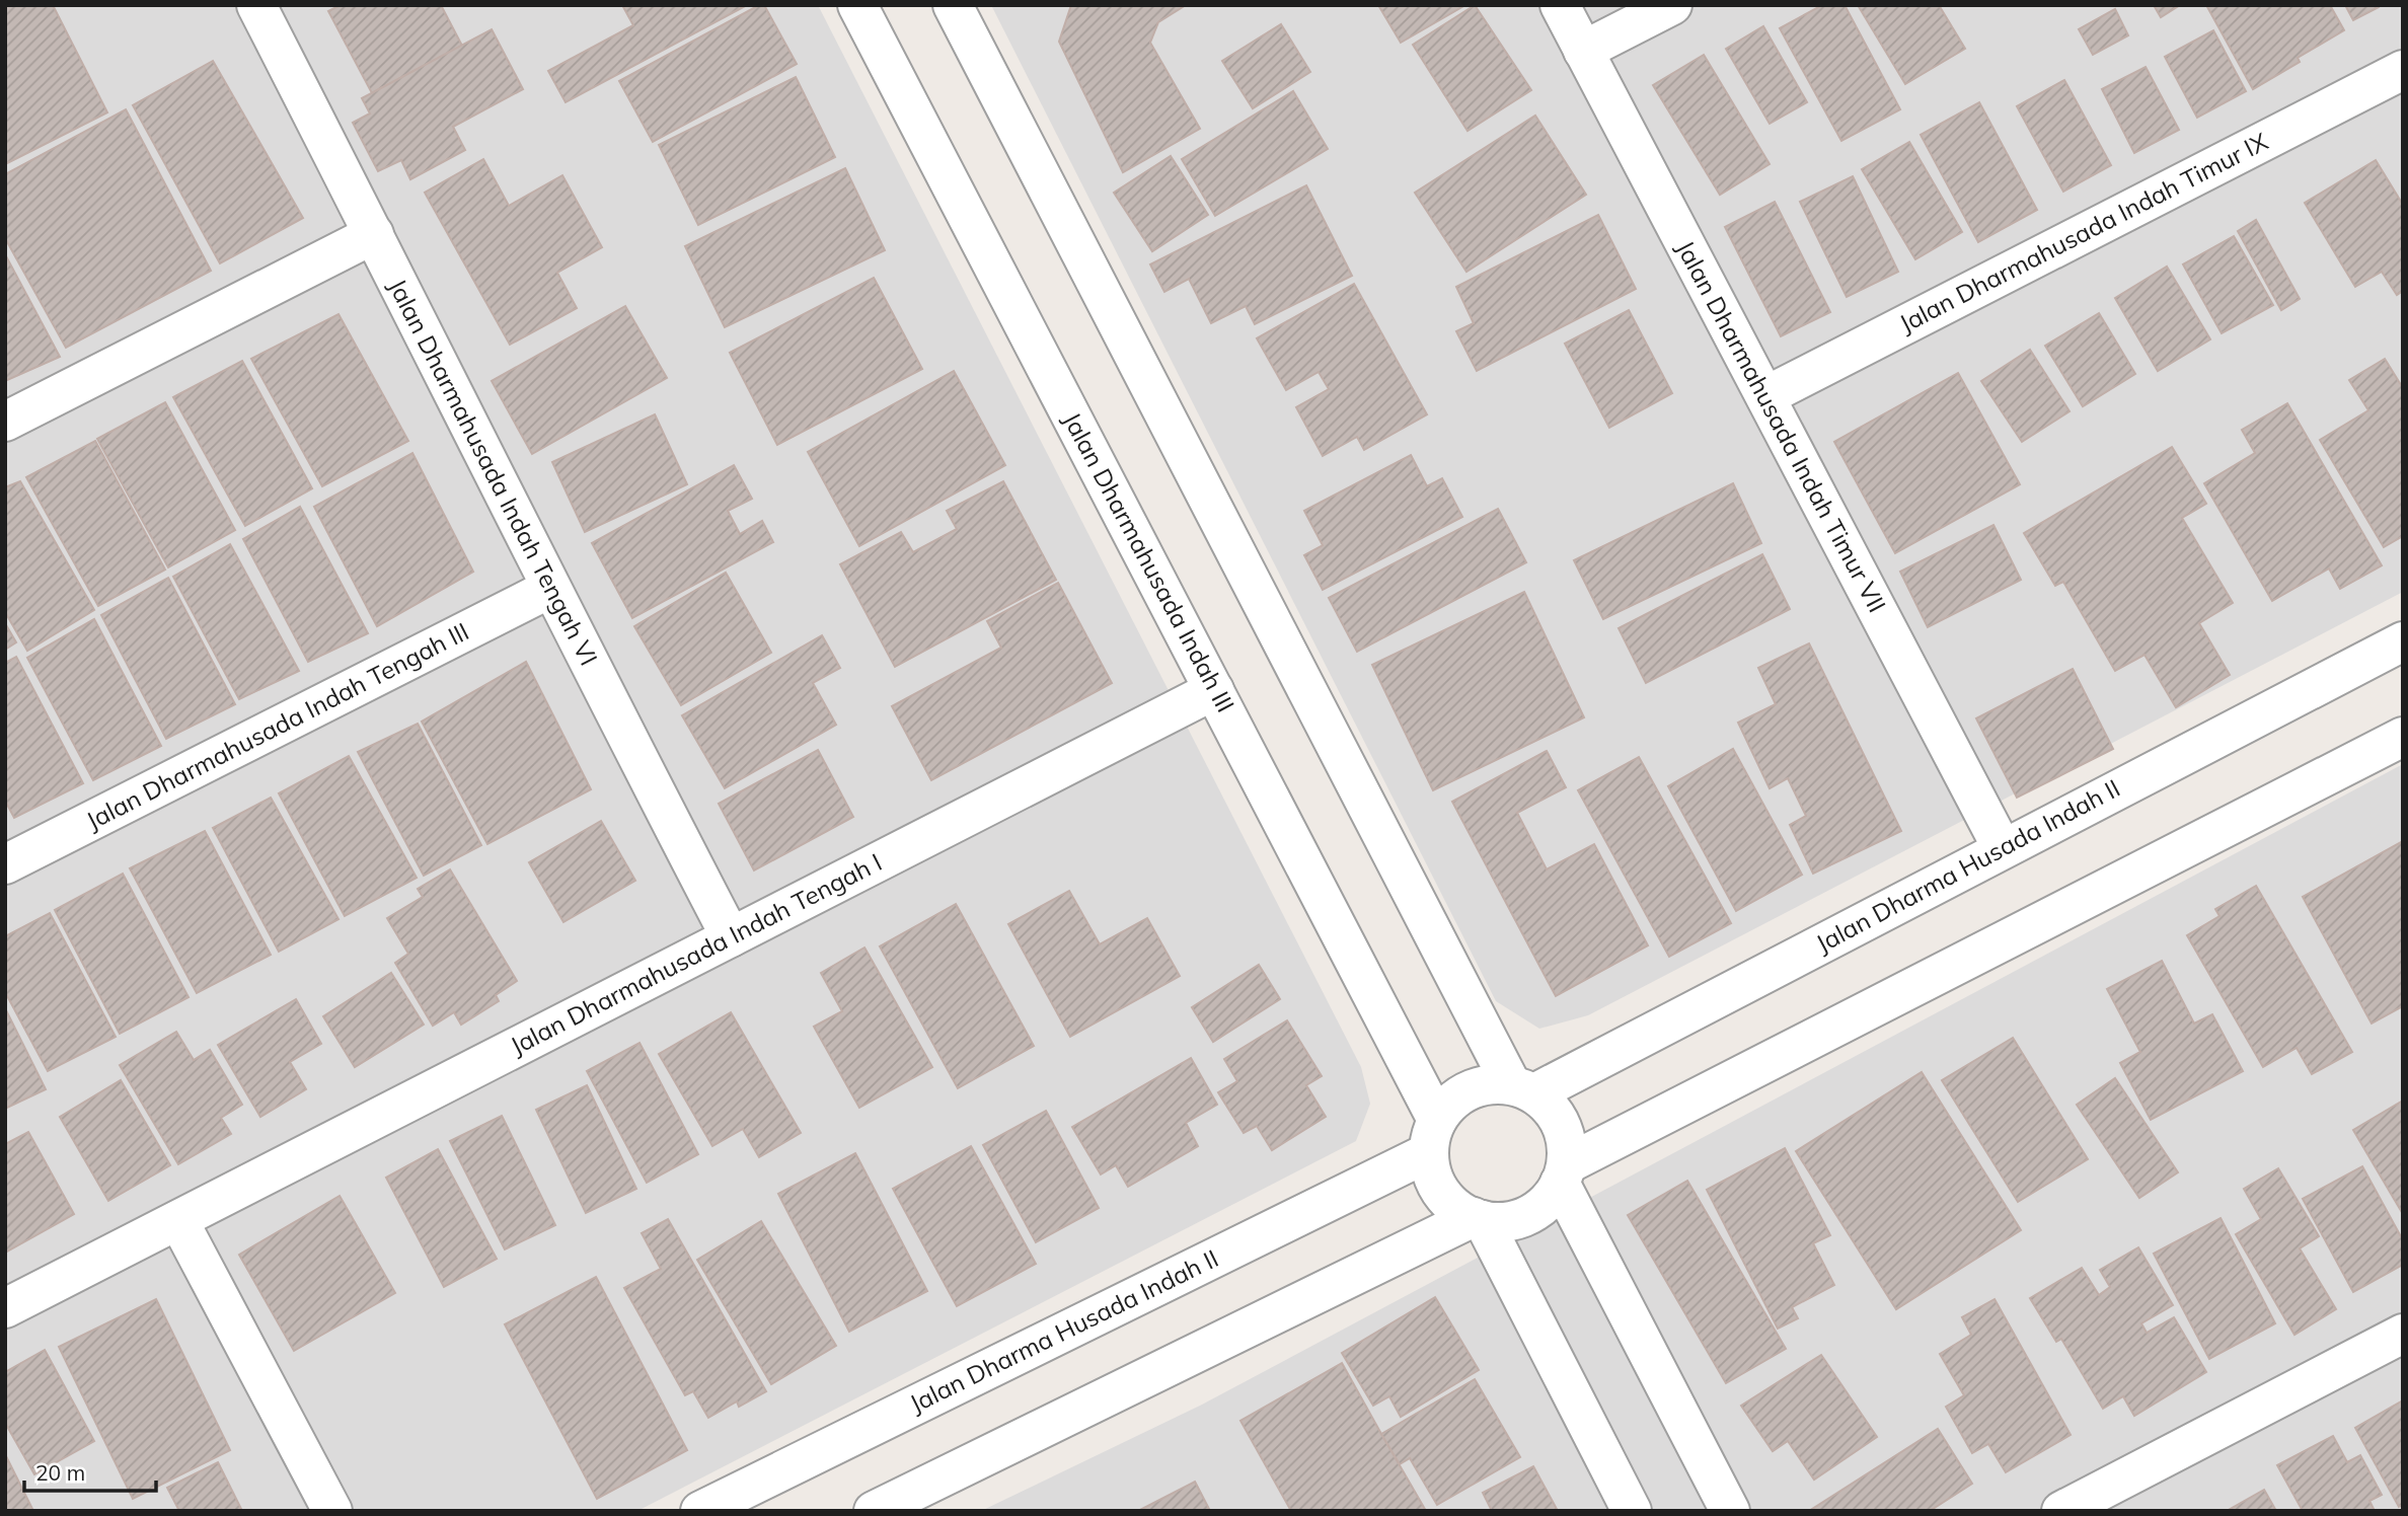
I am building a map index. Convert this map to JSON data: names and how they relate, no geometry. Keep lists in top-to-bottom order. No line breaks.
{"streets":{"street":["Jalan Dharmahusada Indah Timur IX","Jalan Dharmahusada Indah Timur VII","Jalan Dharmahusada Indah Tengah VI","Jalan Dharmahusada Indah III","Jalan Dharmahusada Indah Tengah III","Jalan Dharma Husada Indah II","Jalan Dharmahusada Indah Tengah I"]},"crossings":[["Jalan Dharmahusada Indah Timur IX","Jalan Dharmahusada Indah Timur VII"],["Jalan Dharmahusada Indah Timur VII","Jalan Dharma Husada Indah II"],["Jalan Dharmahusada Indah Tengah VI","Jalan Dharmahusada Indah Tengah III"],["Jalan Dharmahusada Indah Tengah VI","Jalan Dharmahusada Indah Tengah I"],["Jalan Dharmahusada Indah III","Jalan Dharma Husada Indah II"],["Jalan Dharmahusada Indah III","Jalan Dharmahusada Indah Tengah I"]],"scale_bar":"20 m"}
